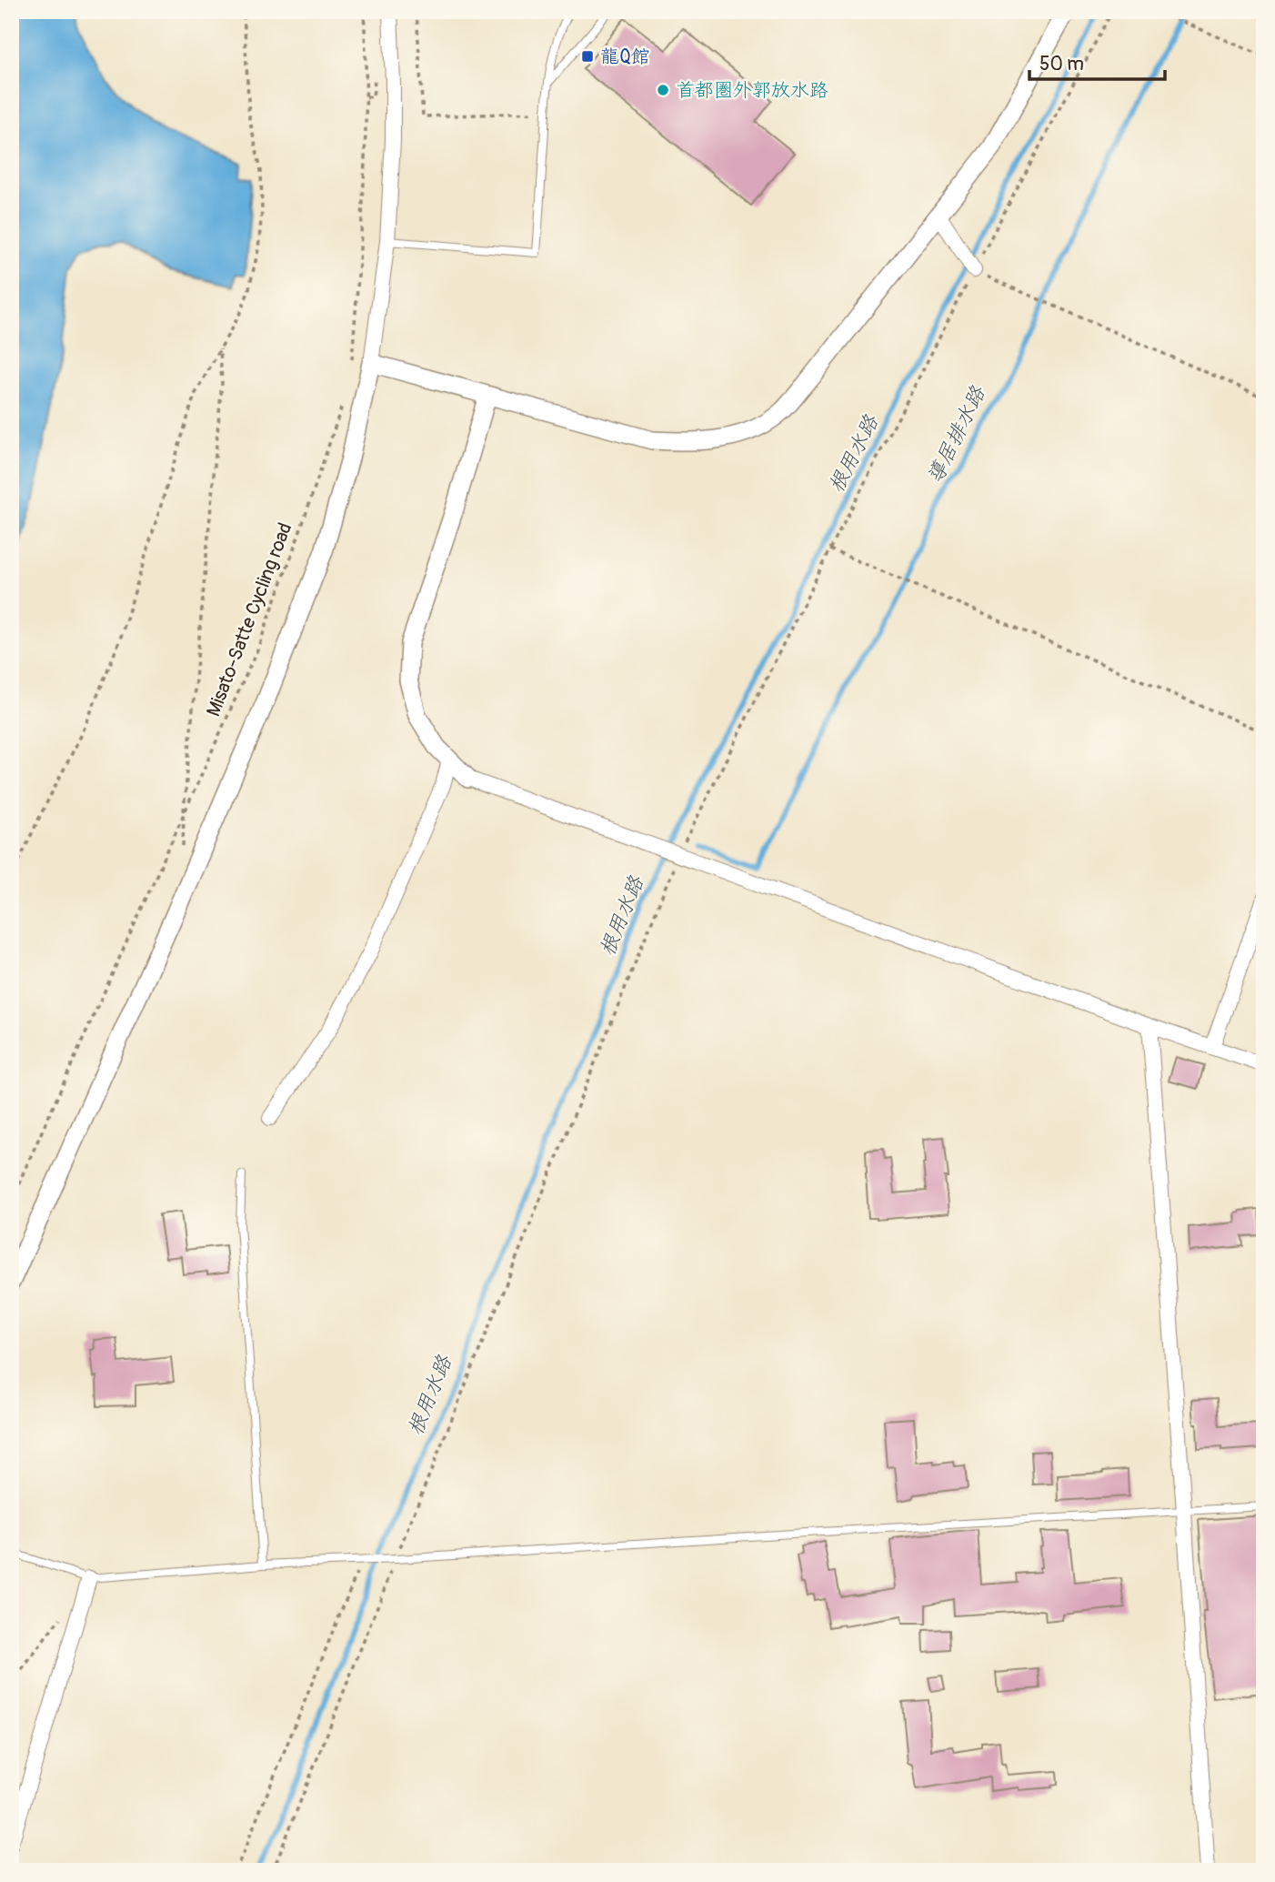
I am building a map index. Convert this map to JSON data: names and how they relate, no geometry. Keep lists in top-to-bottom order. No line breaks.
{"streets":{"path":["Misato-Satte Cycling road"]},"water":["導居排水路","根用水路"],"places":{"transit":["龍Q館"],"other":["首都圏外郭放水路"]},"scale_bar":"50 m"}
